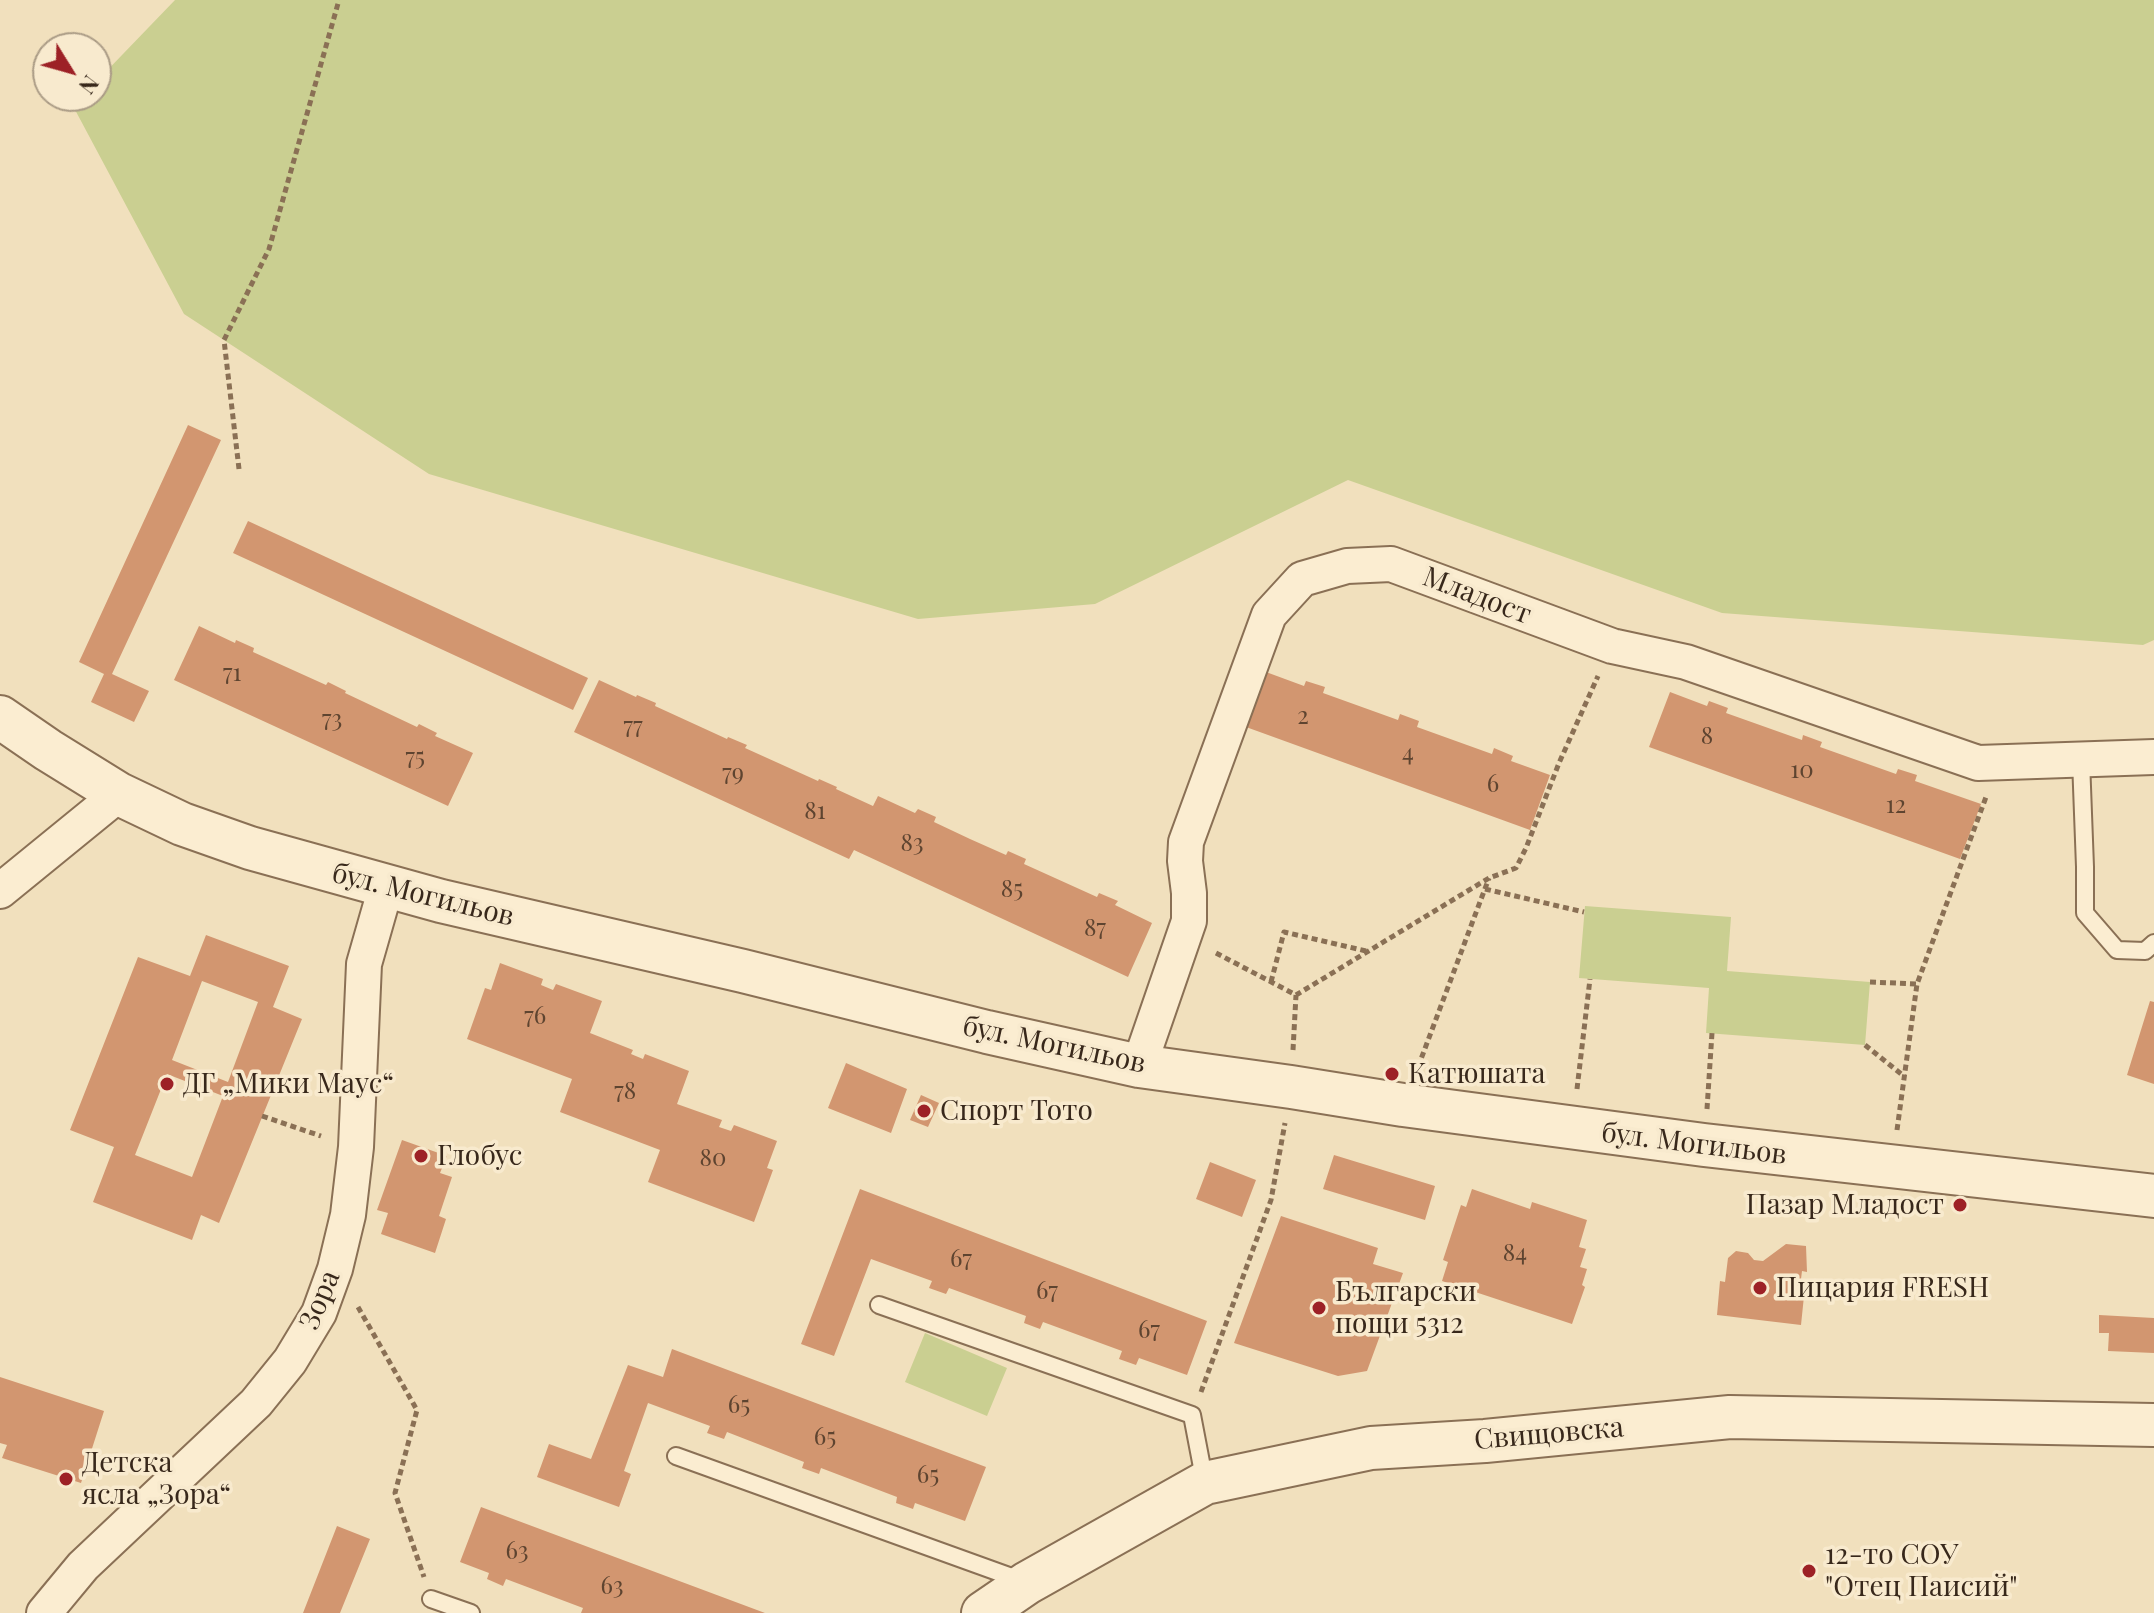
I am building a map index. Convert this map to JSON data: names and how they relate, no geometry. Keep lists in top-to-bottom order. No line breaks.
{"streets":{"street":["Младост","бул. Могильов","Зора","Свищовска"]},"crossings":[["Младост","бул. Могильов"],["бул. Могильов","Зора"]],"places":["Катюшата","ДГ „Мики Маус“","Спорт Тото","Глобус","Пазар Младост","Пицария FRESH","Български пощи 5312","Детска ясла „Зора“","12-то СОУ \"Отец Паисий\""],"house_numbers":["71","2","73","77","8","4","75","10","79","6","12","81","83","85","87","76","78","80","84","67","67","67","65","65","65","63","63"],"north":"bottom right"}
